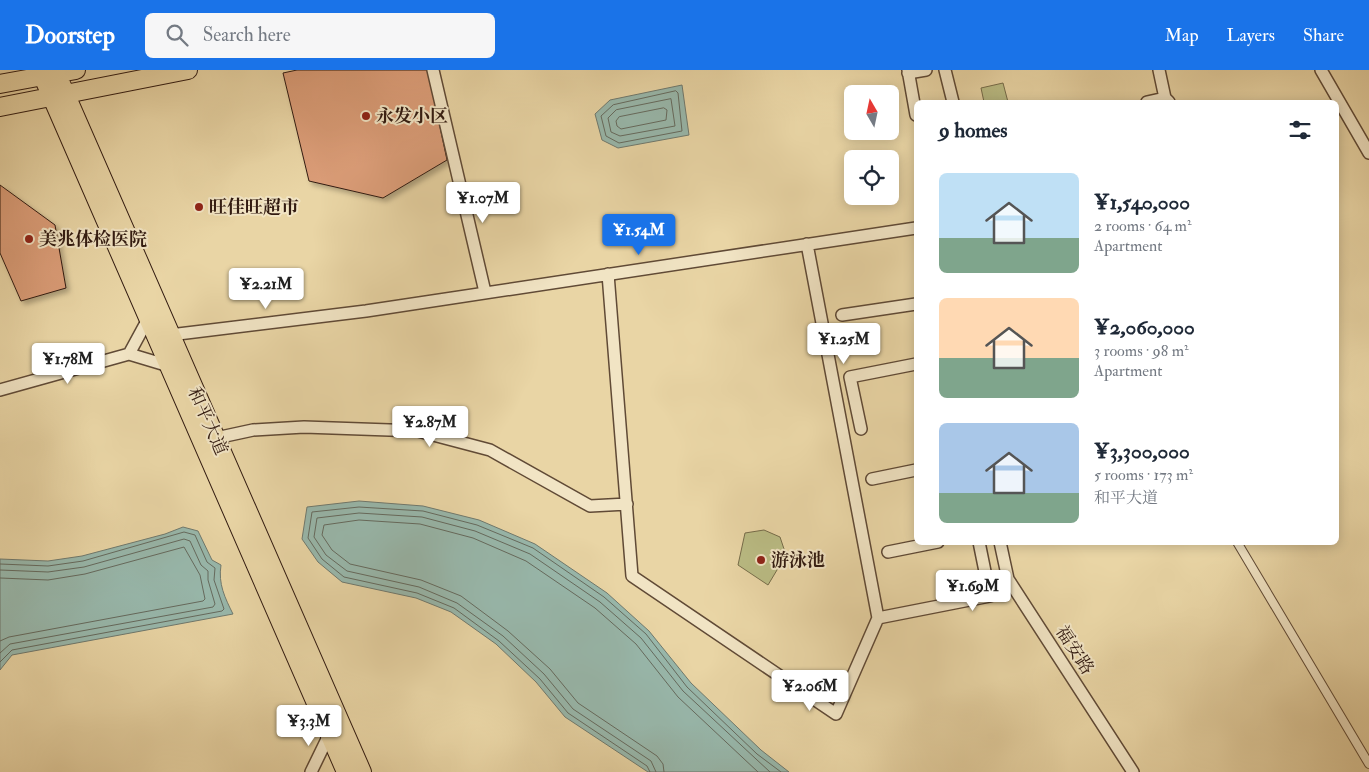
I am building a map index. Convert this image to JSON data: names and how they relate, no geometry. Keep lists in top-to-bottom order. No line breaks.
{"streets":{"main road":["和平大道"],"street":["福安路"]},"places":["永发小区","旺佳旺超市","美兆体检医院","游泳池"],"north":"top","page":{"header":"Doorstep","search":"Search here","nav":["Map","Layers","Share"],"heading":"9 homes","list":[{"name":"¥1,540,000","note":"2 rooms · 64 m² · Apartment"},{"name":"¥2,060,000","note":"3 rooms · 98 m² · Apartment"},{"name":"¥3,300,000","note":"5 rooms · 173 m² · 和平大道"}],"price":["¥1.07M","¥1.54M","¥2.21M","¥1.25M","¥1.78M","¥2.87M","¥1.69M","¥2.06M","¥3.3M"]}}
